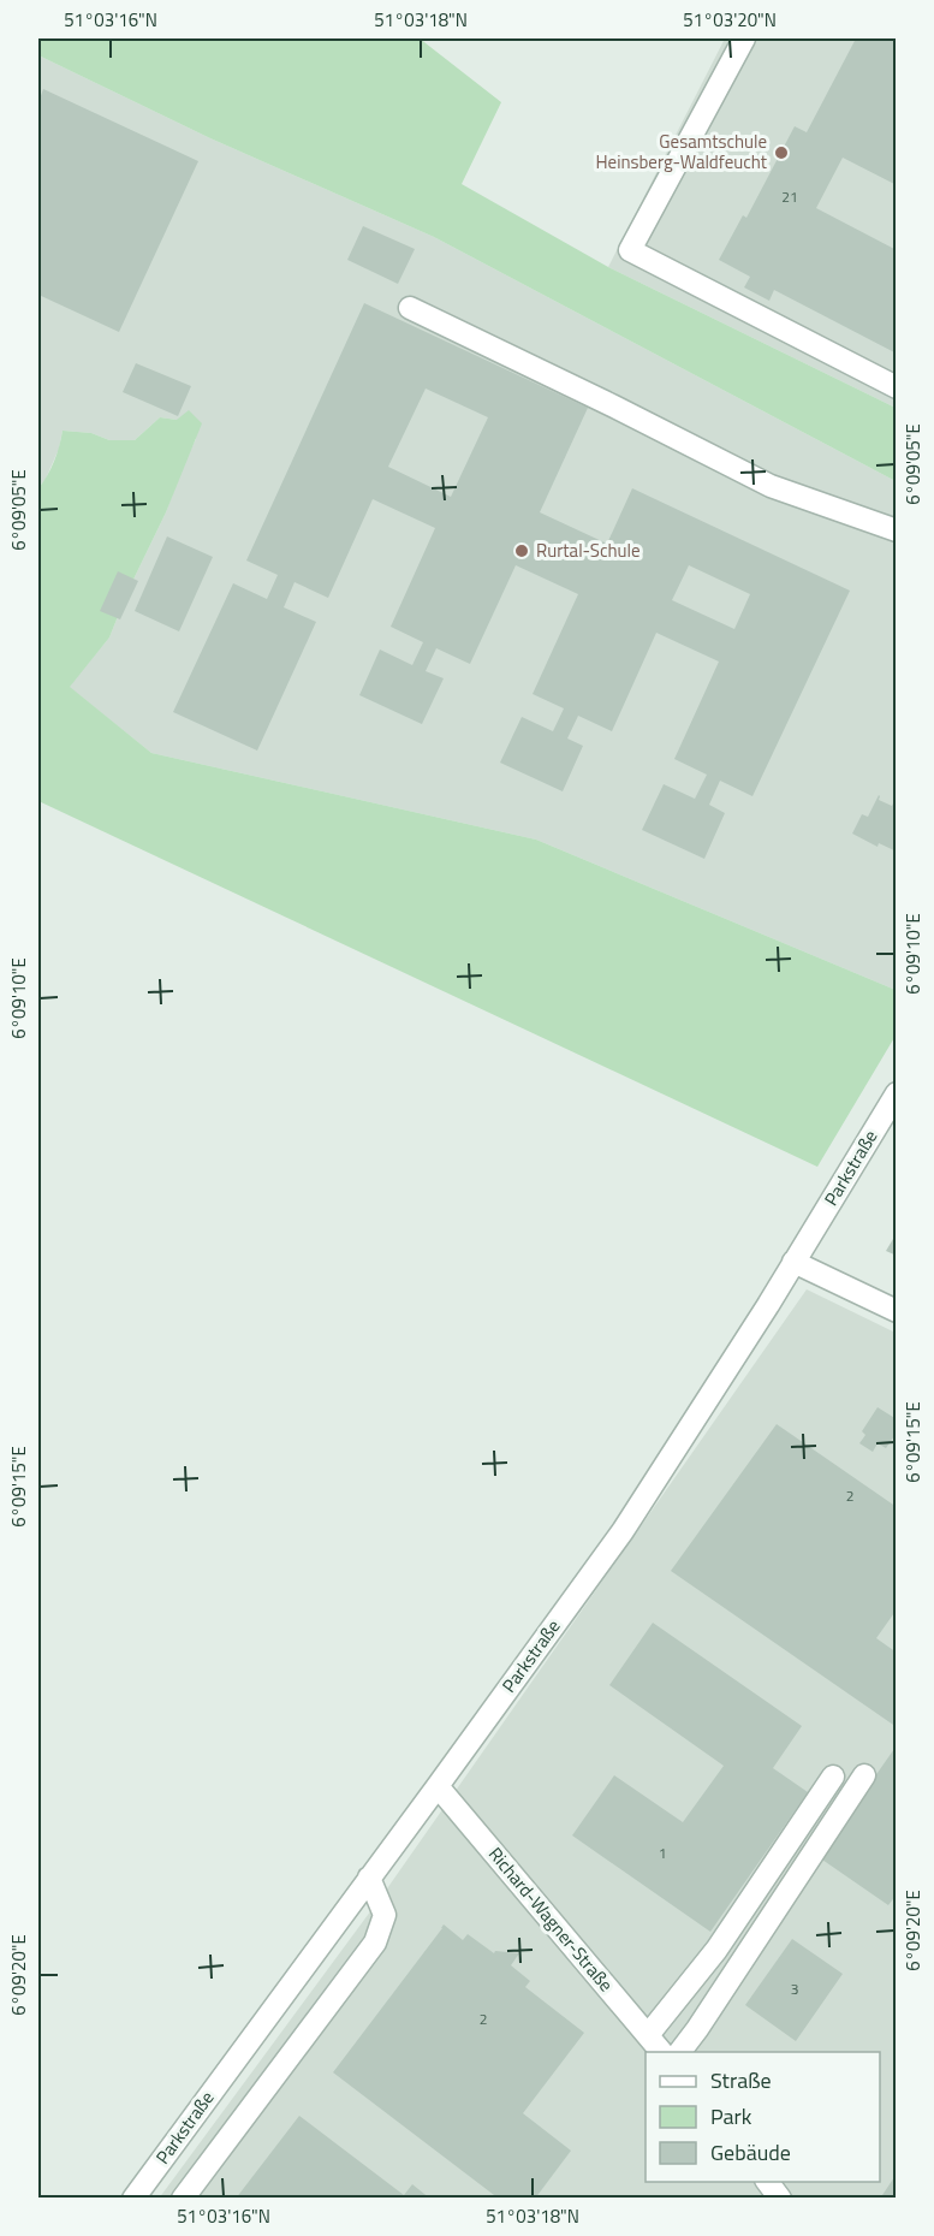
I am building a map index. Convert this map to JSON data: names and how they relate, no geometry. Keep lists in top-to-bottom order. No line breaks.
{"streets":{"street":["Parkstraße","Richard-Wagner-Straße"]},"crossings":[["Parkstraße","Richard-Wagner-Straße"]],"places":["Gesamtschule Heinsberg-Waldfeucht","Rurtal-Schule"],"house_numbers":["21","2","1","3","2"],"legend":["Straße","Park","Gebäude"],"coordinates":["51°03'16\"N","51°03'18\"N","51°03'20\"N","6°09'05\"E","6°09'10\"E","6°09'15\"E","6°09'20\"E"]}
